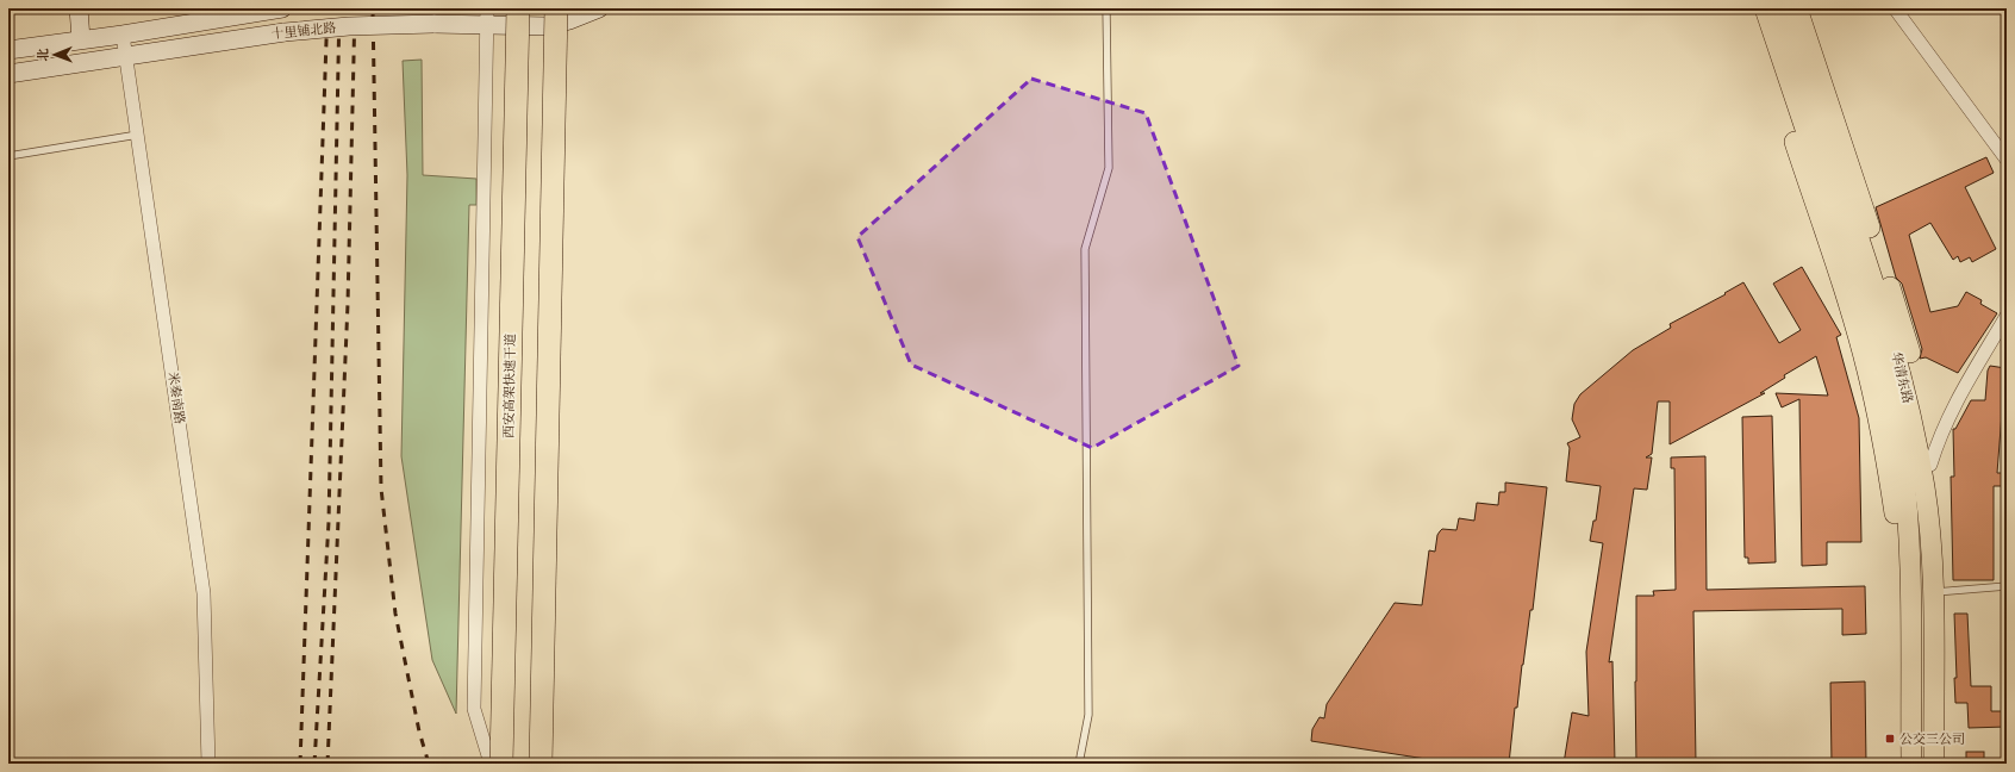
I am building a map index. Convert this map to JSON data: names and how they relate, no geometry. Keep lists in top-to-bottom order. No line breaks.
{"streets":{"highway":["西安高架快速干道"],"main road":["华清东路"],"street":["十里铺北路","米秦南路"]},"crossings":[["十里铺北路","米秦南路"]],"places":{"transit":["公交三公司"]},"north":"left"}
